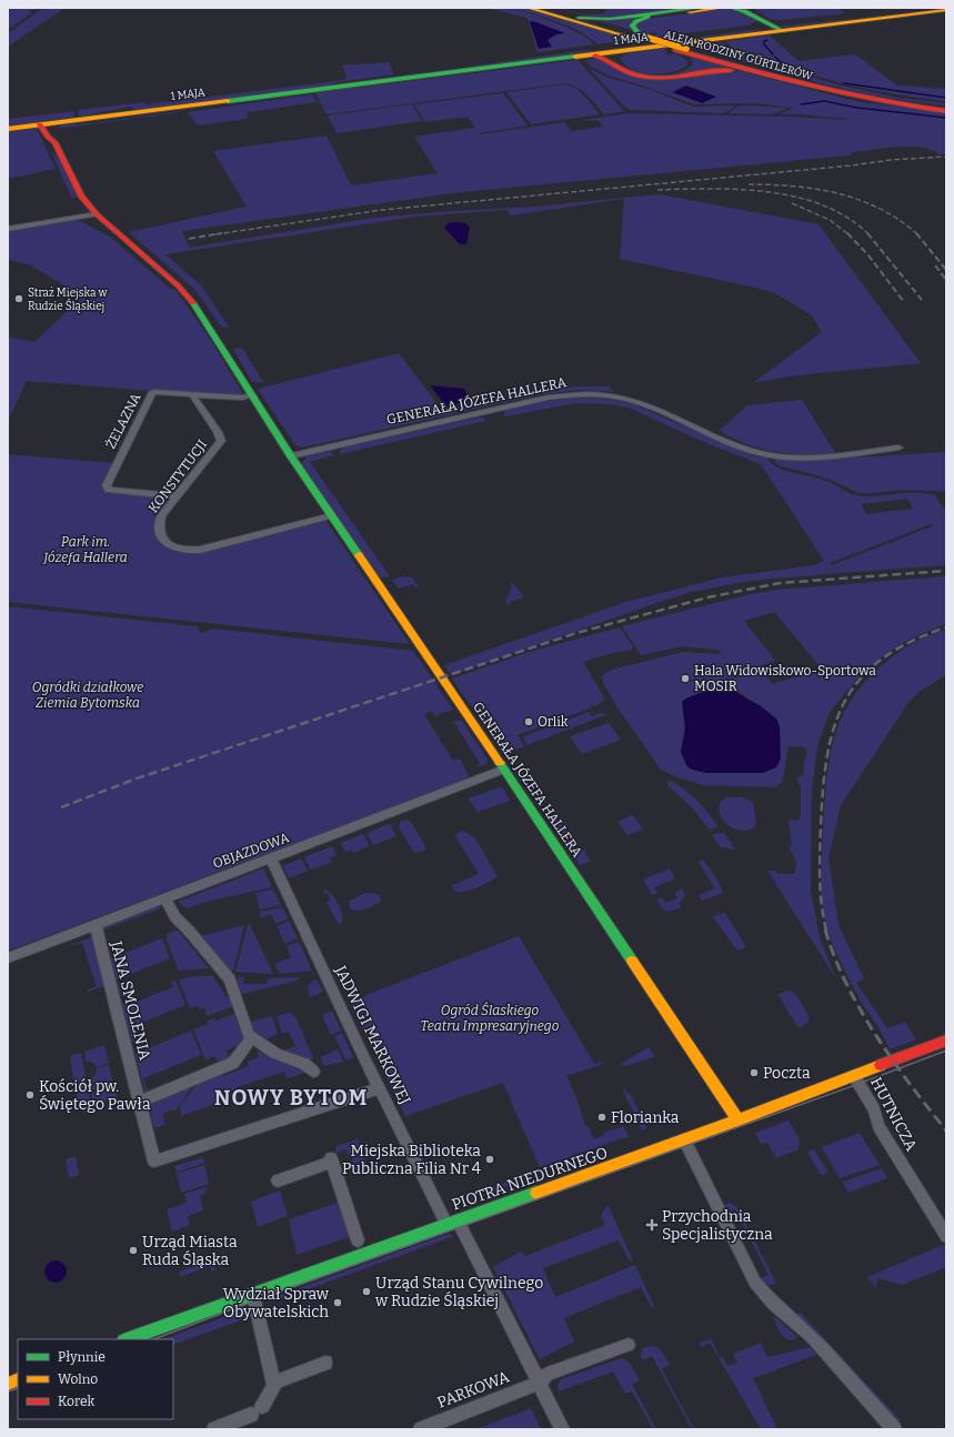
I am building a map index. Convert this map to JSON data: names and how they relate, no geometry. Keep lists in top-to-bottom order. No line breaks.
{"streets":{"street":["1 MAJA","ALEJA RODZINY GÜRTLERÓW","GENERAŁA JÓZEFA HALLERA","ŻELAZNA","KONSTYTUCJI","OBJAZDOWA","JANA SMOLENIA","JADWIGI MARKOWEJ","HUTNICZA","PIOTRA NIEDURNEGO","PARKOWA"]},"crossings":[["1 MAJA","GENERAŁA JÓZEFA HALLERA"],["GENERAŁA JÓZEFA HALLERA","ŻELAZNA"],["GENERAŁA JÓZEFA HALLERA","KONSTYTUCJI"],["GENERAŁA JÓZEFA HALLERA","OBJAZDOWA"],["GENERAŁA JÓZEFA HALLERA","PIOTRA NIEDURNEGO"],["ŻELAZNA","KONSTYTUCJI"],["OBJAZDOWA","JANA SMOLENIA"],["OBJAZDOWA","JADWIGI MARKOWEJ"],["JANA SMOLENIA","JADWIGI MARKOWEJ"],["JADWIGI MARKOWEJ","PIOTRA NIEDURNEGO"],["JADWIGI MARKOWEJ","PARKOWA"],["HUTNICZA","PIOTRA NIEDURNEGO"]],"districts":["NOWY BYTOM"],"parks":["Park im. Józefa Hallera","Ogródki działkowe Ziemia Bytomska","Ogród Ślaskiego Teatru Impresaryjnego"],"places":{"other":["Straż Miejska w Rudzie Śląskiej","Hala Widowiskowo-Sportowa MOSIR","Orlik","Poczta","Kościół pw. Świętego Pawła","Florianka","Miejska Biblioteka Publiczna Filia Nr 4","Urząd Miasta Ruda Śląska","Urząd Stanu Cywilnego w Rudzie Śląskiej","Wydział Spraw Obywatelskich"],"health":["Przychodnia Specjalistyczna"]},"legend":["Płynnie","Wolno","Korek"]}
